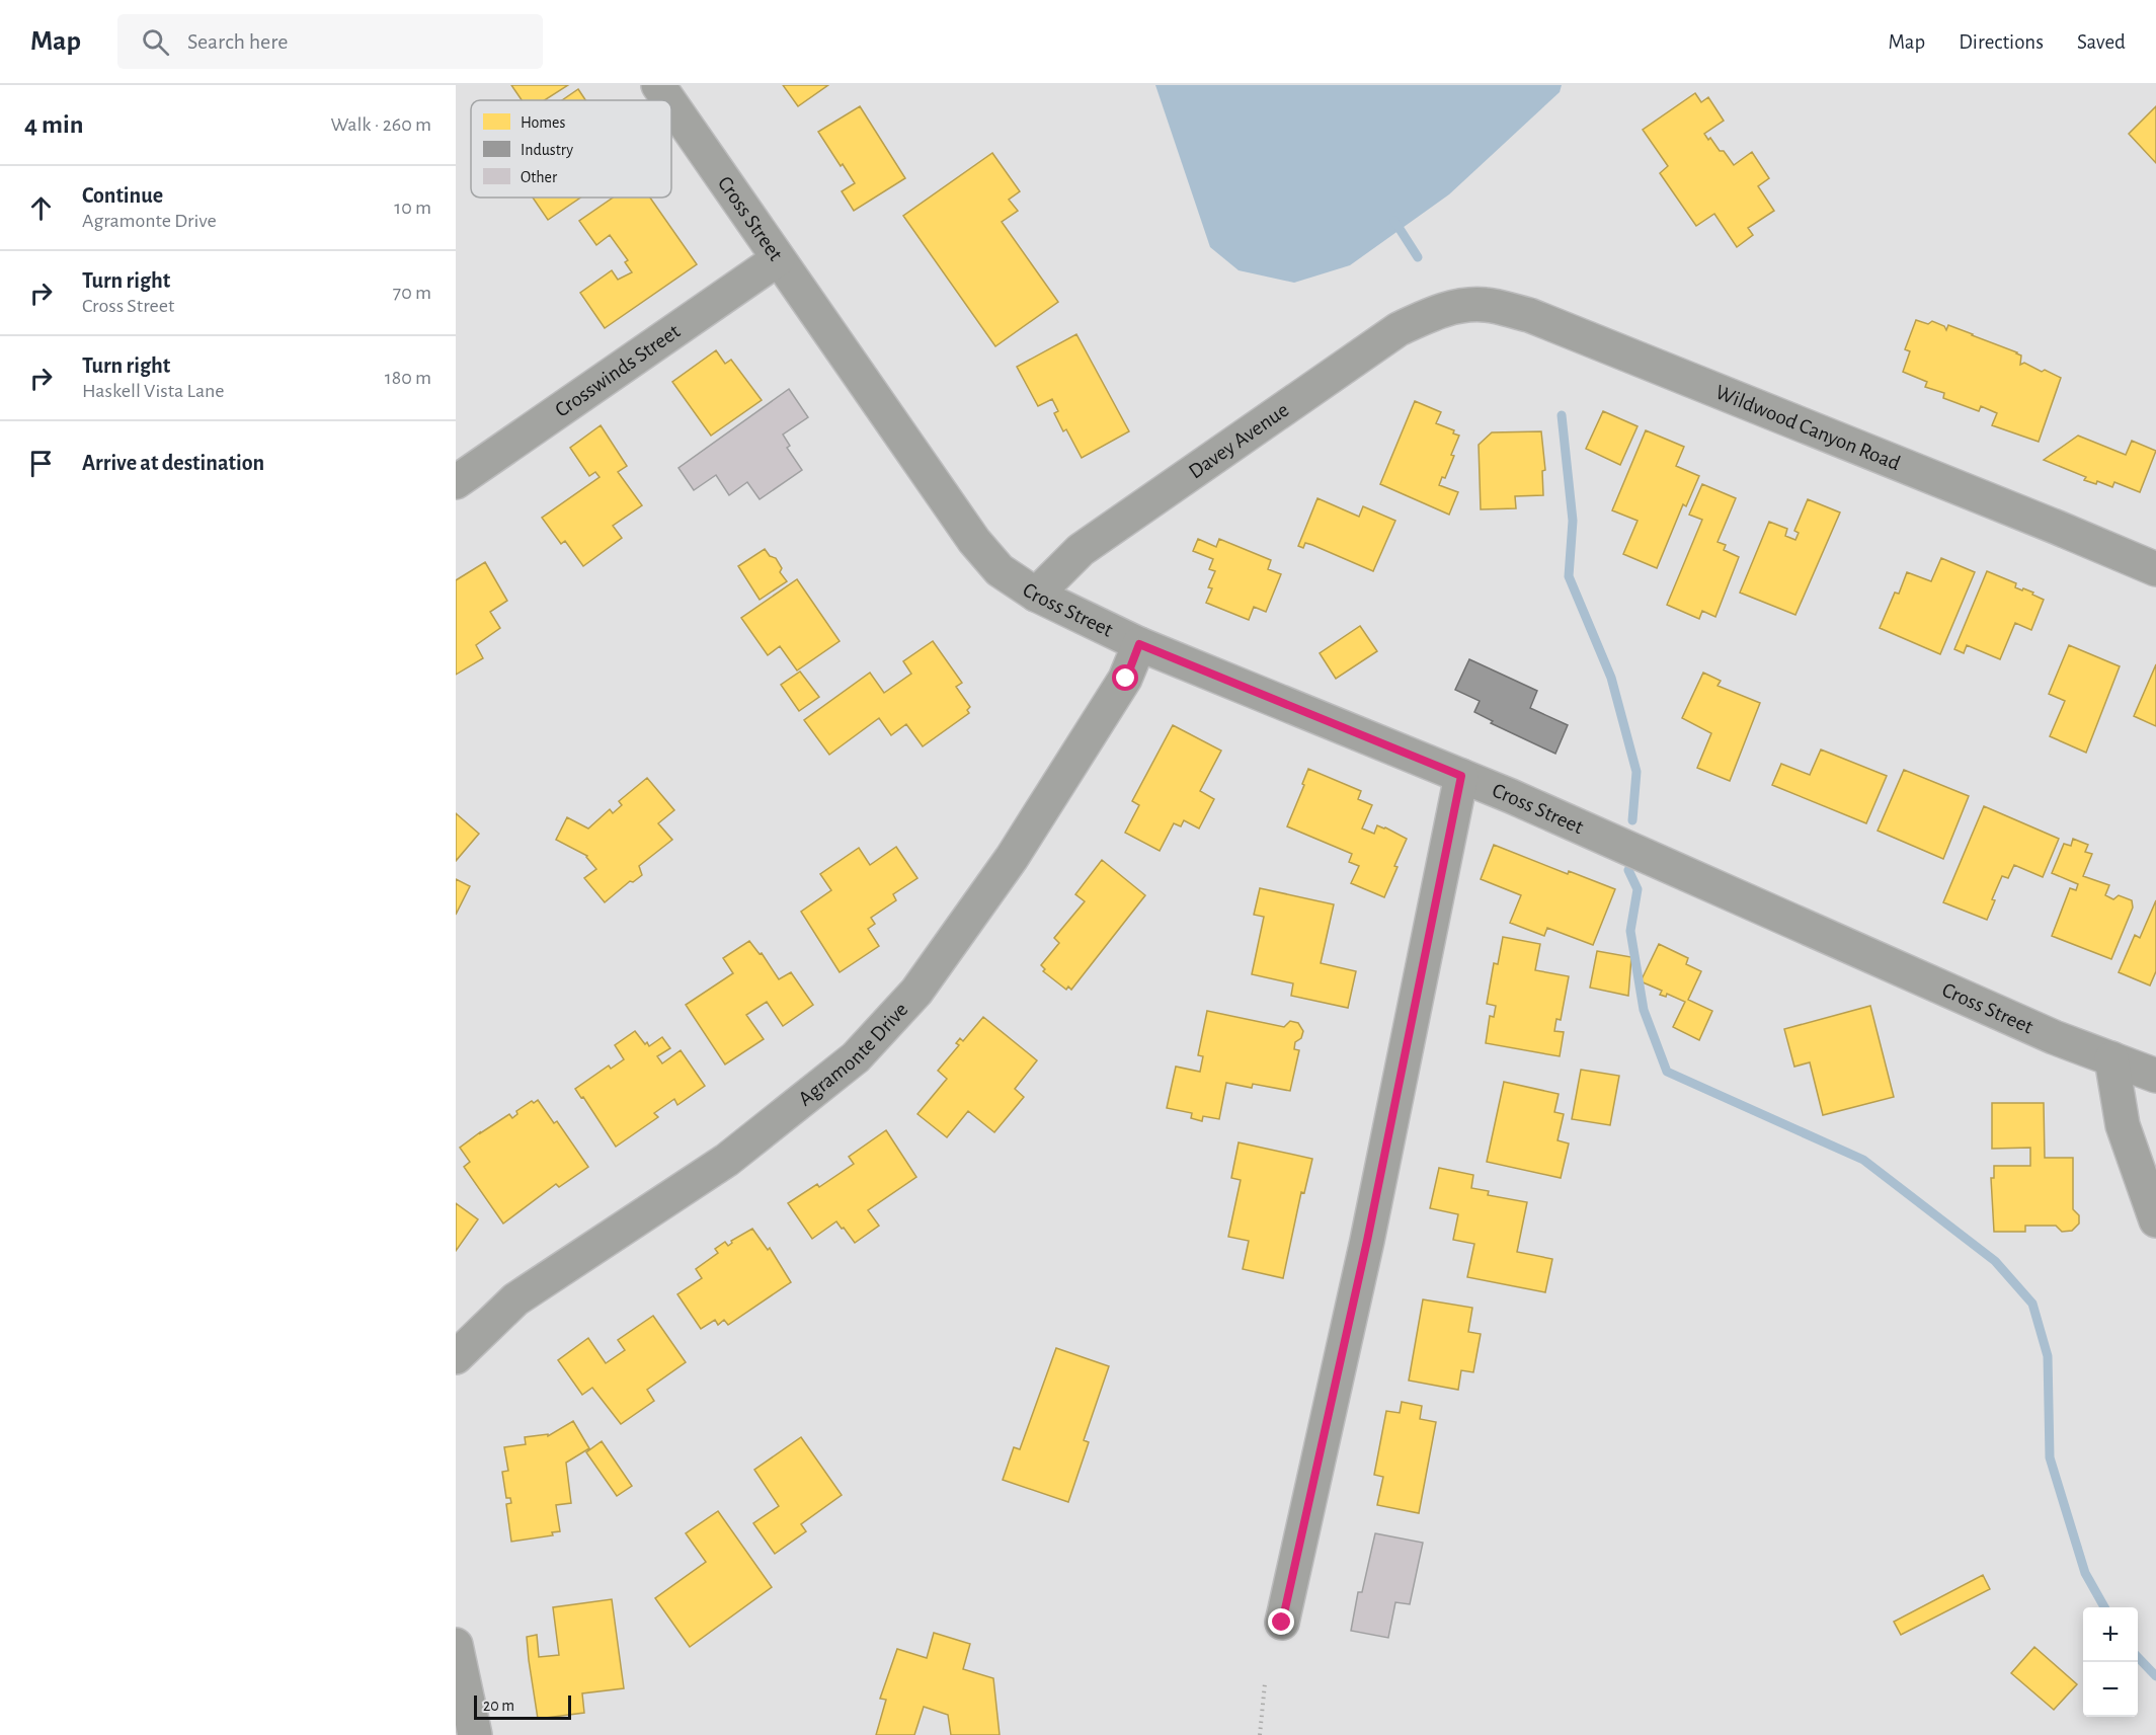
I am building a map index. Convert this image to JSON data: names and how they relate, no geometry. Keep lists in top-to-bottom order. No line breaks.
{"streets":{"street":["Cross Street","Crosswinds Street","Wildwood Canyon Road","Davey Avenue","Agramonte Drive"]},"crossings":[["Cross Street","Crosswinds Street"],["Cross Street","Davey Avenue"],["Cross Street","Agramonte Drive"],["Wildwood Canyon Road","Davey Avenue"]],"legend":["Homes","Industry","Other"],"scale_bar":"20 m","page":{"header":"Map","search":"Search here","nav":["Map","Directions","Saved"],"heading":["4 min","Walk · 260 m"],"list":[["Continue","Agramonte Drive","10 m"],["Turn right","Cross Street","70 m"],["Turn right","Haskell Vista Lane","180 m"],"Arrive at destination"],"map_buttons":["+","−"],"scale":"20 m"}}
